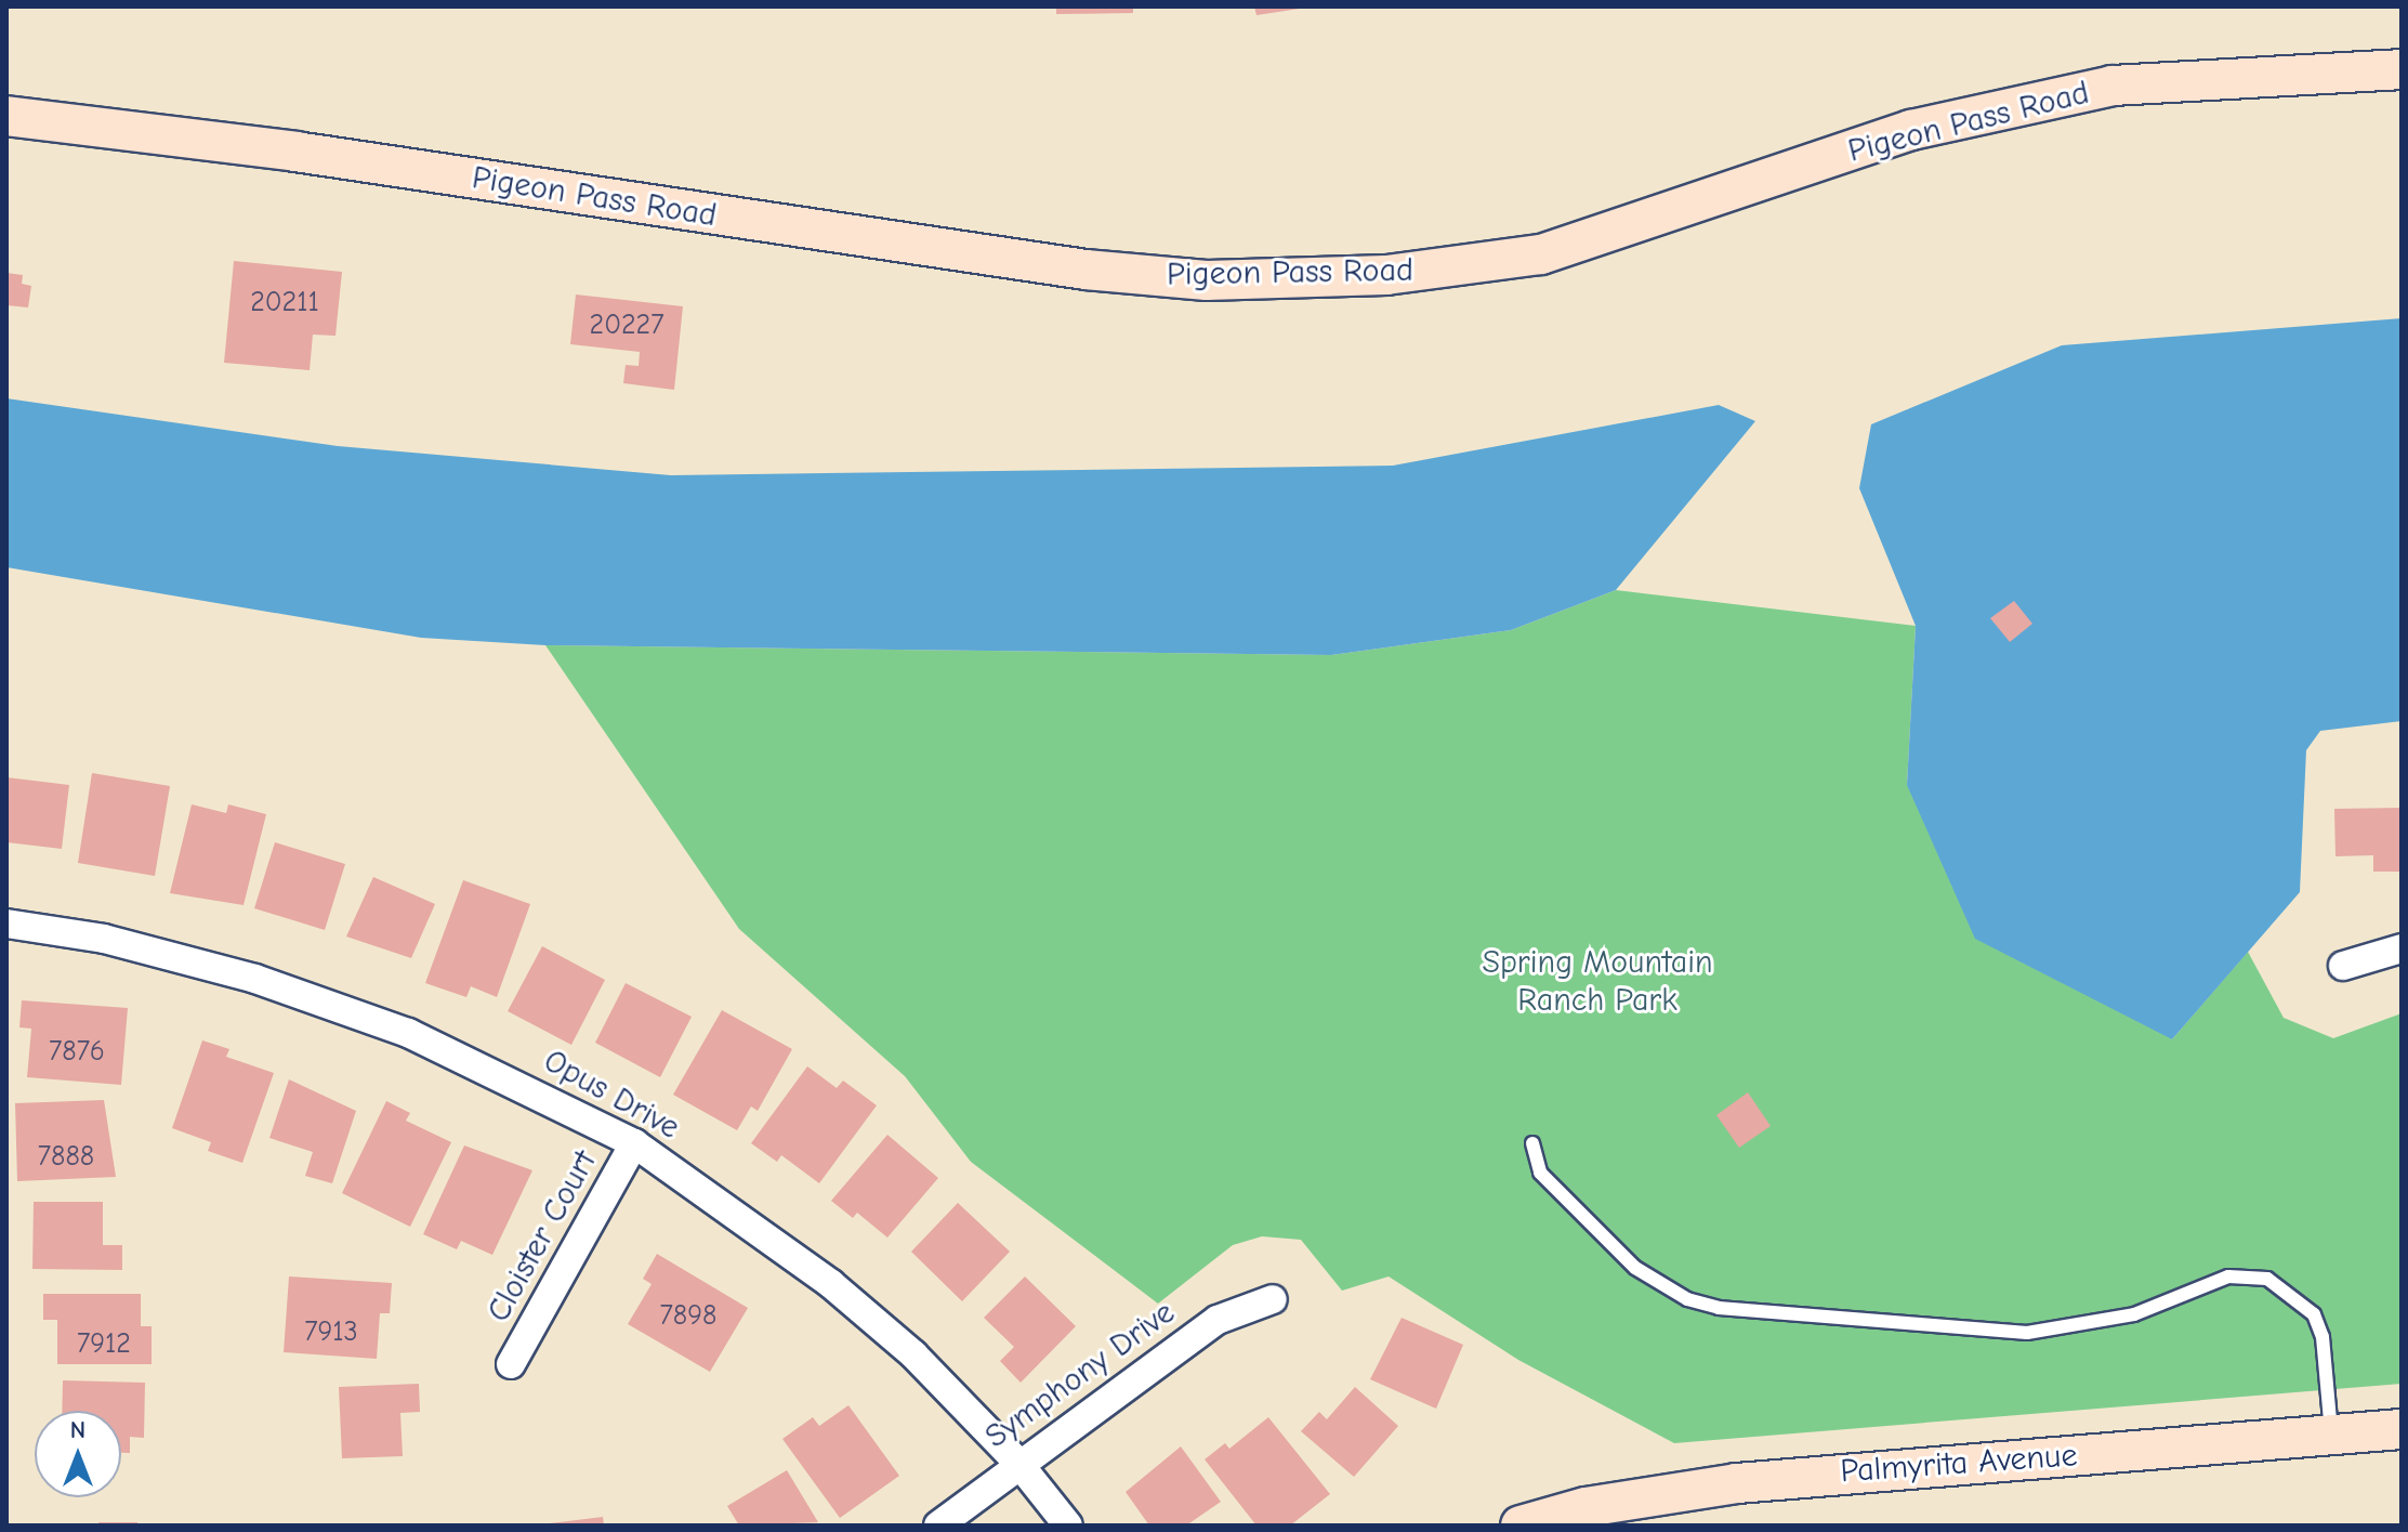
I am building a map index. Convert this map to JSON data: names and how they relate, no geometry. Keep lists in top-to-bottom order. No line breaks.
{"streets":{"street":["Pigeon Pass Road","Opus Drive","Cloister Court","Symphony Drive","Palmyrita Avenue"]},"crossings":[["Opus Drive","Cloister Court"],["Opus Drive","Symphony Drive"]],"parks":["Spring Mountain Ranch Park"],"house_numbers":["20211","20227","7876","7888","7898","7913","7912"],"north":"top"}
